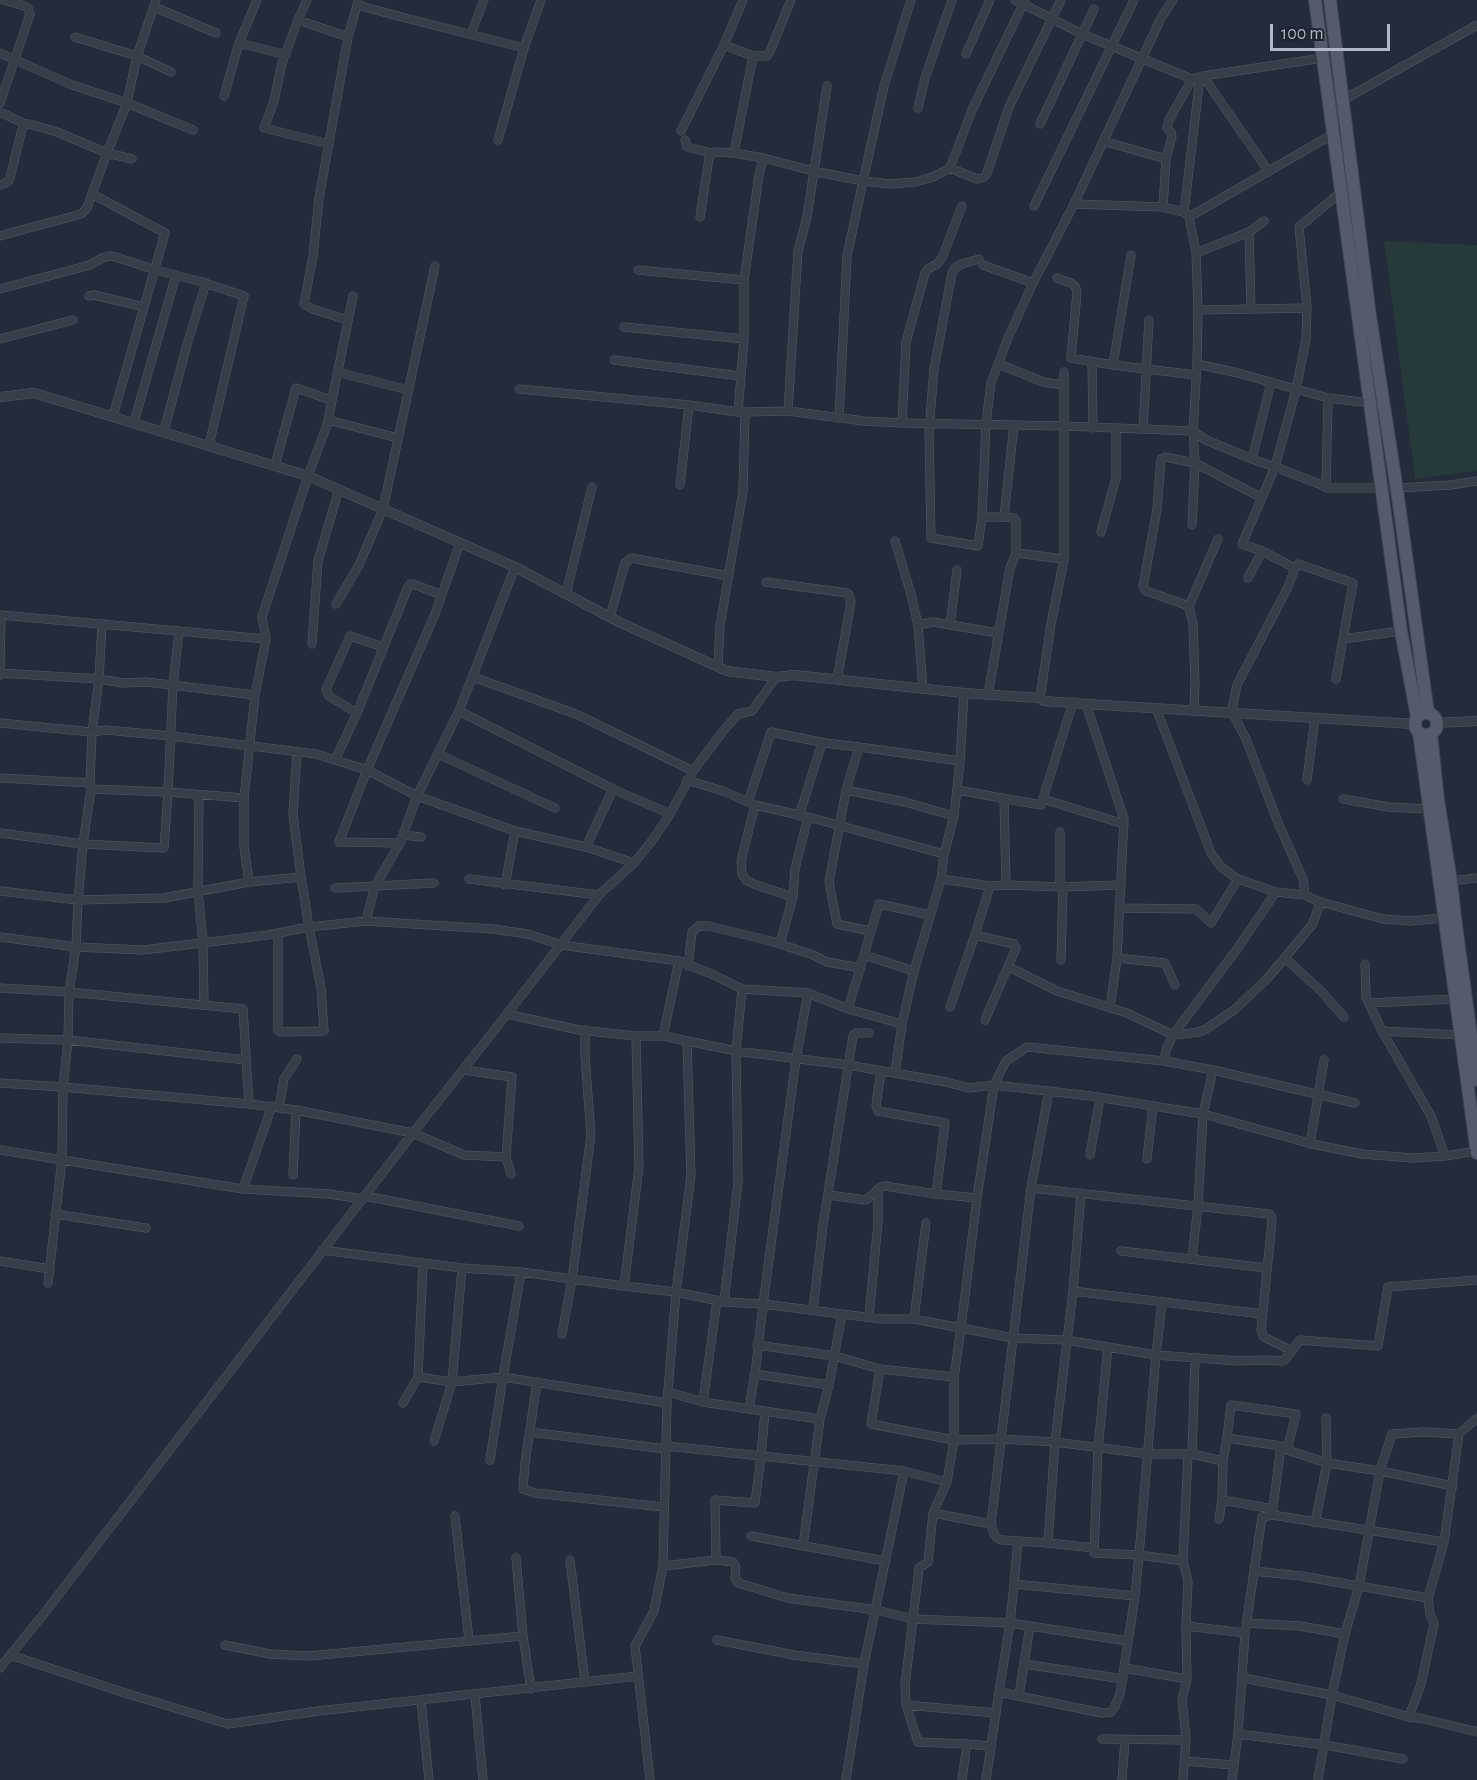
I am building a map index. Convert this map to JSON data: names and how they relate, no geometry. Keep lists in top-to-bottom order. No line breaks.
{"scale_bar":"100 m"}
